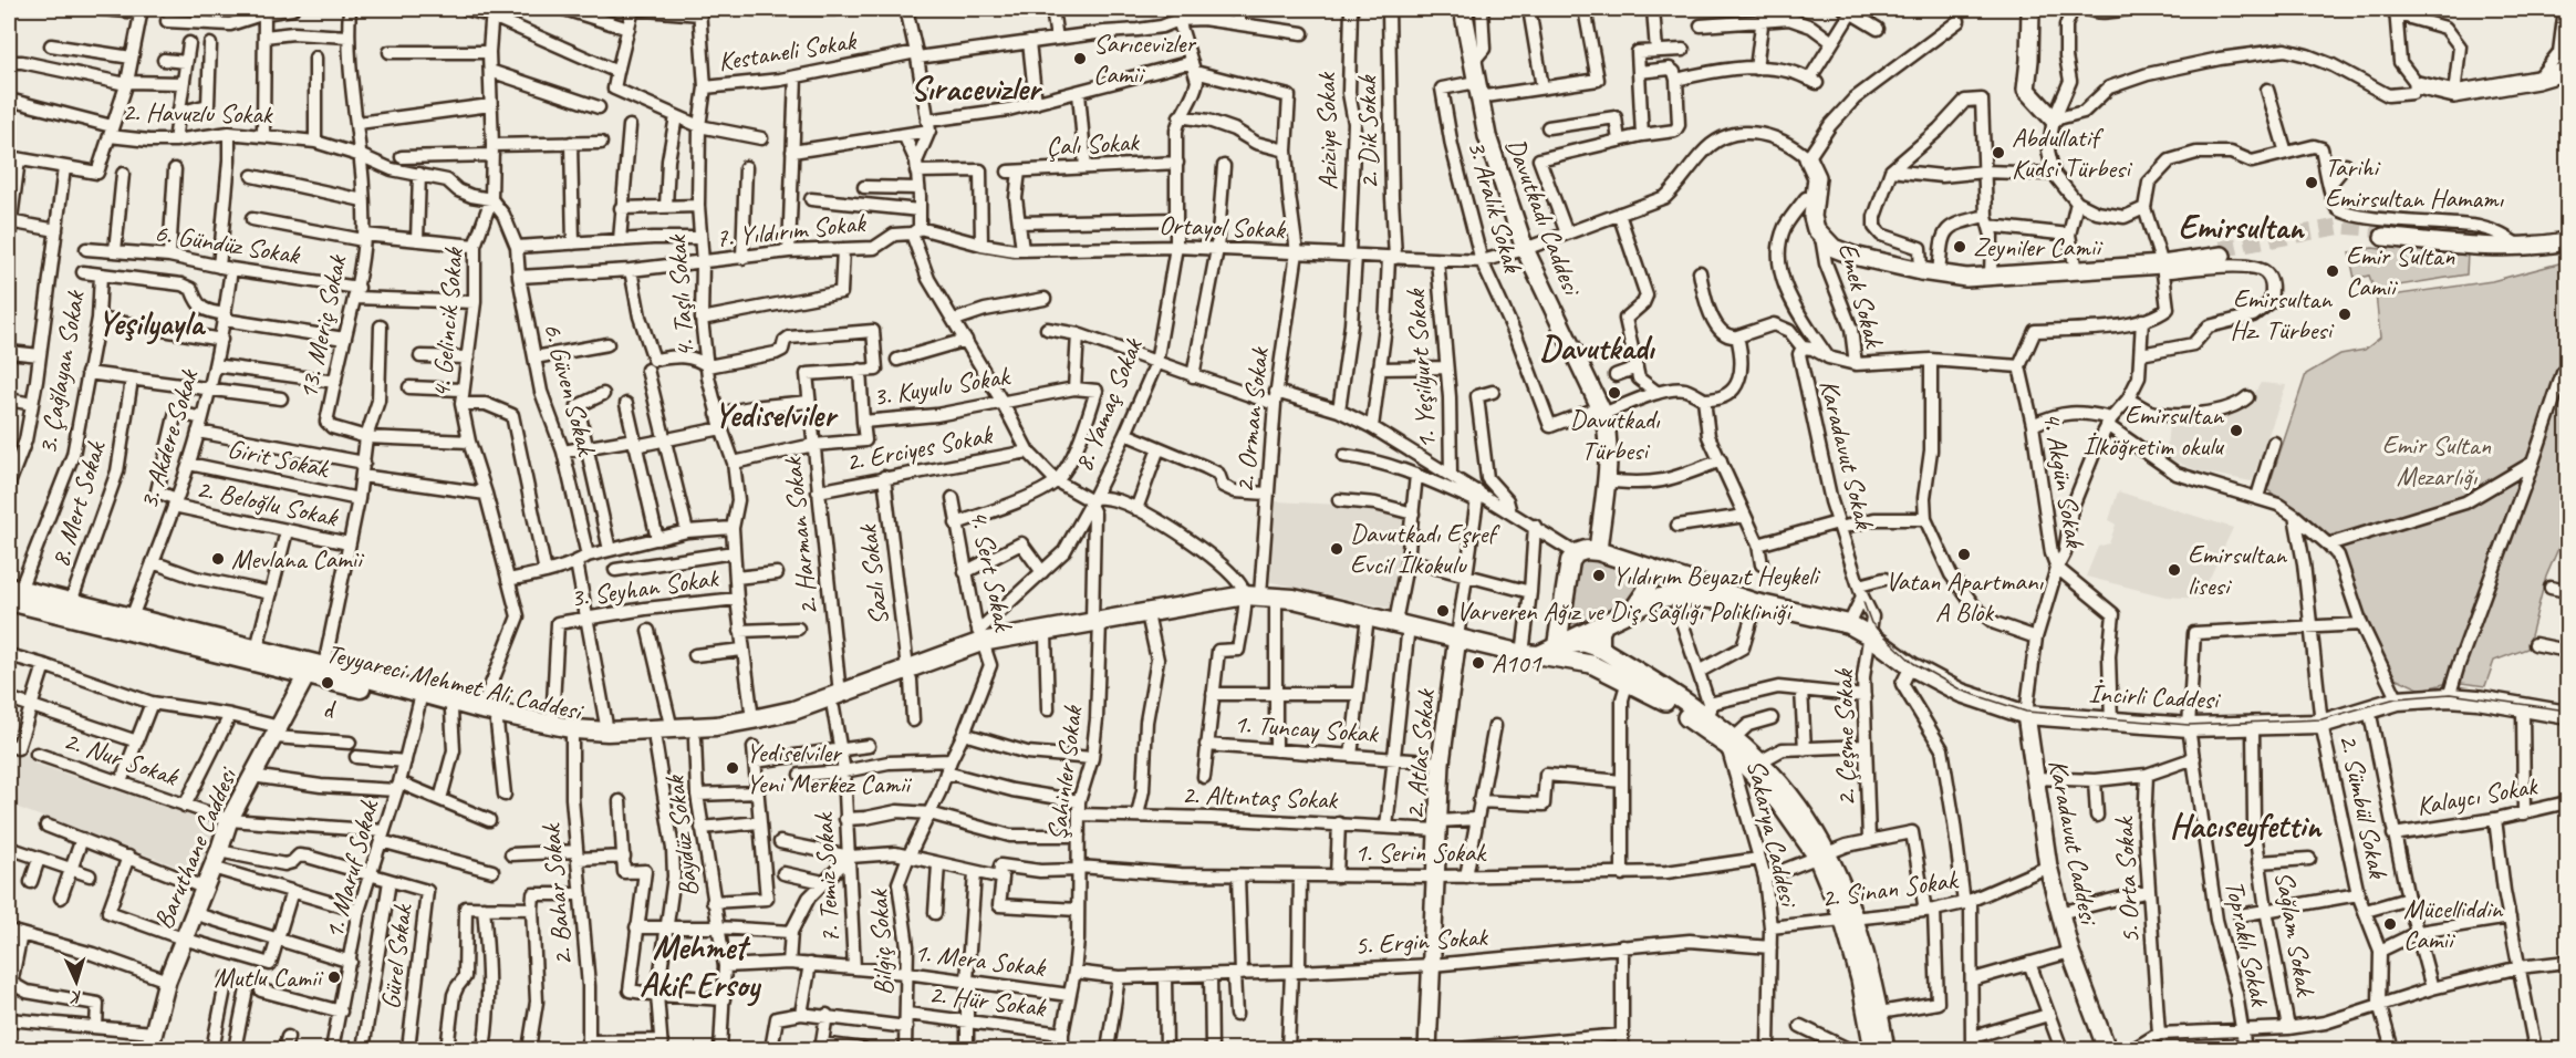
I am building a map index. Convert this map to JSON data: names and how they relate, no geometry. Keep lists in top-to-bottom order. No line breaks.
{"streets":{"main road":["Davutkadı Caddesi","Teyyareci Mehmet Ali Caddesi","İncirli Caddesi","2. Atlas Sokak","Karadavut Caddesi","Baruthane Caddesi"],"street":["Kestaneli Sokak","2. Havuzlu Sokak","Aziziye Sokak","2. Dik Sokak","Çalı Sokak","3. Aralık Sokak","Ortayol Sokak","7. Yıldırım Sokak","6. Gündüz Sokak","Emek Sokak","4. Taşlı Sokak","4. Gelincik Sokak","13. Meriç Sokak","1. Yeşilyurt Sokak","3. Çağlayan Sokak","3. Kuyulu Sokak","6. Güven Sokak","8. Yamaç Sokak","2. Orman Sokak","3. Akdere Sokak","2. Erciyes Sokak","Karadavut Sokak","Girit Sokak","4. Akgün Sokak","2. Beloğlu Sokak","8. Mert Sokak","2. Harman Sokak","4. Sert Sokak","Sazlı Sokak","3. Seyhan Sokak","1. Tuncay Sokak","2. Çeşme Sokak","2. Nur Sokak","Şahinler Sokak","Kalaycı Sokak","2. Altıntaş Sokak","2. Sümbül Sokak","Sakarya Caddesi","Baydüz Sokak","1. Serin Sokak","1. Maruf Sokak","7. Temiz Sokak","5. Orta Sokak","2. Sinan Sokak","2. Bahar Sokak","Sağlam Sokak","5. Ergin Sokak","Bilgiç Sokak","Topraklı Sokak","Gürel Sokak","1. Mera Sokak","2. Hür Sokak"]},"crossings":[["Kestaneli Sokak","4. Taşlı Sokak"],["2. Havuzlu Sokak","4. Gelincik Sokak"],["2. Havuzlu Sokak","13. Meriç Sokak"],["2. Havuzlu Sokak","6. Güven Sokak"],["2. Havuzlu Sokak","3. Akdere Sokak"],["Aziziye Sokak","Ortayol Sokak"],["2. Dik Sokak","Ortayol Sokak"],["Çalı Sokak","8. Yamaç Sokak"],["3. Aralık Sokak","Davutkadı Caddesi"],["3. Aralık Sokak","Ortayol Sokak"],["Davutkadı Caddesi","Ortayol Sokak"],["Ortayol Sokak","7. Yıldırım Sokak"],["Ortayol Sokak","1. Yeşilyurt Sokak"],["Ortayol Sokak","8. Yamaç Sokak"],["Ortayol Sokak","2. Orman Sokak"],["7. Yıldırım Sokak","4. Taşlı Sokak"],["7. Yıldırım Sokak","6. Güven Sokak"],["6. Gündüz Sokak","4. Gelincik Sokak"],["6. Gündüz Sokak","13. Meriç Sokak"],["6. Gündüz Sokak","3. Akdere Sokak"],["Emek Sokak","Karadavut Sokak"],["4. Taşlı Sokak","3. Kuyulu Sokak"],["4. Taşlı Sokak","3. Seyhan Sokak"],["4. Taşlı Sokak","Teyyareci Mehmet Ali Caddesi"],["4. Gelincik Sokak","6. Güven Sokak"],["4. Gelincik Sokak","Teyyareci Mehmet Ali Caddesi"],["3. Çağlayan Sokak","Teyyareci Mehmet Ali Caddesi"],["3. Kuyulu Sokak","2. Harman Sokak"],["8. Yamaç Sokak","4. Sert Sokak"],["8. Yamaç Sokak","Teyyareci Mehmet Ali Caddesi"],["8. Yamaç Sokak","Şahinler Sokak"],["8. Yamaç Sokak","Bilgiç Sokak"],["2. Orman Sokak","Teyyareci Mehmet Ali Caddesi"],["3. Akdere Sokak","Girit Sokak"],["3. Akdere Sokak","2. Beloğlu Sokak"],["3. Akdere Sokak","Teyyareci Mehmet Ali Caddesi"],["2. Erciyes Sokak","2. Harman Sokak"],["2. Erciyes Sokak","Sazlı Sokak"],["Karadavut Sokak","4. Akgün Sokak"],["Karadavut Sokak","İncirli Caddesi"],["Karadavut Sokak","2. Çeşme Sokak"],["4. Akgün Sokak","İncirli Caddesi"],["4. Akgün Sokak","Karadavut Caddesi"],["8. Mert Sokak","Teyyareci Mehmet Ali Caddesi"],["2. Harman Sokak","Teyyareci Mehmet Ali Caddesi"],["2. Harman Sokak","7. Temiz Sokak"],["4. Sert Sokak","Teyyareci Mehmet Ali Caddesi"],["4. Sert Sokak","Bilgiç Sokak"],["Sazlı Sokak","Teyyareci Mehmet Ali Caddesi"],["3. Seyhan Sokak","Teyyareci Mehmet Ali Caddesi"],["Teyyareci Mehmet Ali Caddesi","2. Atlas Sokak"],["Teyyareci Mehmet Ali Caddesi","Şahinler Sokak"],["Teyyareci Mehmet Ali Caddesi","Baydüz Sokak"],["Teyyareci Mehmet Ali Caddesi","Baruthane Caddesi"],["Teyyareci Mehmet Ali Caddesi","1. Maruf Sokak"],["Teyyareci Mehmet Ali Caddesi","7. Temiz Sokak"],["Teyyareci Mehmet Ali Caddesi","2. Bahar Sokak"],["Teyyareci Mehmet Ali Caddesi","Bilgiç Sokak"],["İncirli Caddesi","2. Çeşme Sokak"],["İncirli Caddesi","2. Sümbül Sokak"],["İncirli Caddesi","Karadavut Caddesi"],["İncirli Caddesi","Sağlam Sokak"],["İncirli Caddesi","Topraklı Sokak"],["1. Tuncay Sokak","2. Atlas Sokak"],["2. Atlas Sokak","2. Altıntaş Sokak"],["2. Atlas Sokak","1. Serin Sokak"],["2. Atlas Sokak","5. Ergin Sokak"],["2. Nur Sokak","Baruthane Caddesi"],["2. Nur Sokak","1. Maruf Sokak"],["Şahinler Sokak","2. Altıntaş Sokak"],["Şahinler Sokak","1. Serin Sokak"],["Şahinler Sokak","5. Ergin Sokak"],["Şahinler Sokak","1. Mera Sokak"],["Şahinler Sokak","2. Hür Sokak"],["2. Sümbül Sokak","Topraklı Sokak"],["Sakarya Caddesi","1. Serin Sokak"],["Sakarya Caddesi","2. Sinan Sokak"],["Sakarya Caddesi","5. Ergin Sokak"],["Baydüz Sokak","1. Mera Sokak"],["Karadavut Caddesi","2. Sinan Sokak"],["Baruthane Caddesi","Gürel Sokak"],["1. Maruf Sokak","Gürel Sokak"],["7. Temiz Sokak","1. Mera Sokak"],["Bilgiç Sokak","1. Mera Sokak"],["Bilgiç Sokak","2. Hür Sokak"]],"districts":["Sıracevizler","Emirsultan","Yeşilyayla","Davutkadı","Yediselviler","Hacıseyfettin","Mehmet Akif Ersoy"],"parks":["Emir Sultan Mezarlığı"],"places":["Sarıcevizler Camii","Abdullatif Kudsi Türbesi","Tarihi Emirsultan Hamamı","Zeyniler Camii","Emir Sultan Camii","Emirsultan Hz. Türbesi","Davutkadı Türbesi","Emirsultan İlköğretim okulu","Davutkadı Eşref Evcil İlkokulu","Vatan Apartmanı A Blok","Mevlana Camii","Emirsultan lisesi","Yıldırım Beyazıt Heykeli","Varveren Ağız ve Diş Sağlığı Polikliniği","A101","d","Yediselviler Yeni Merkez Camii","Mücelliddin Camii","Mutlu Camii"],"north":"bottom"}
